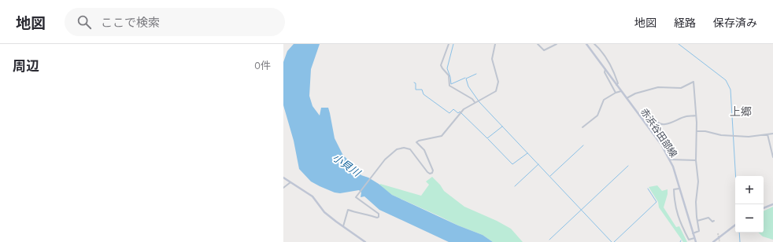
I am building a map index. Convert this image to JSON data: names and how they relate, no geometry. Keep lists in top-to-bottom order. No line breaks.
{"streets":{"main road":["赤浜谷田部線"]},"districts":["上郷"],"water":["小貝川"],"page":{"header":"地図","search":"ここで検索","nav":["地図","経路","保存済み"],"heading":["周辺","0件"],"map_buttons":["+","−"]}}
